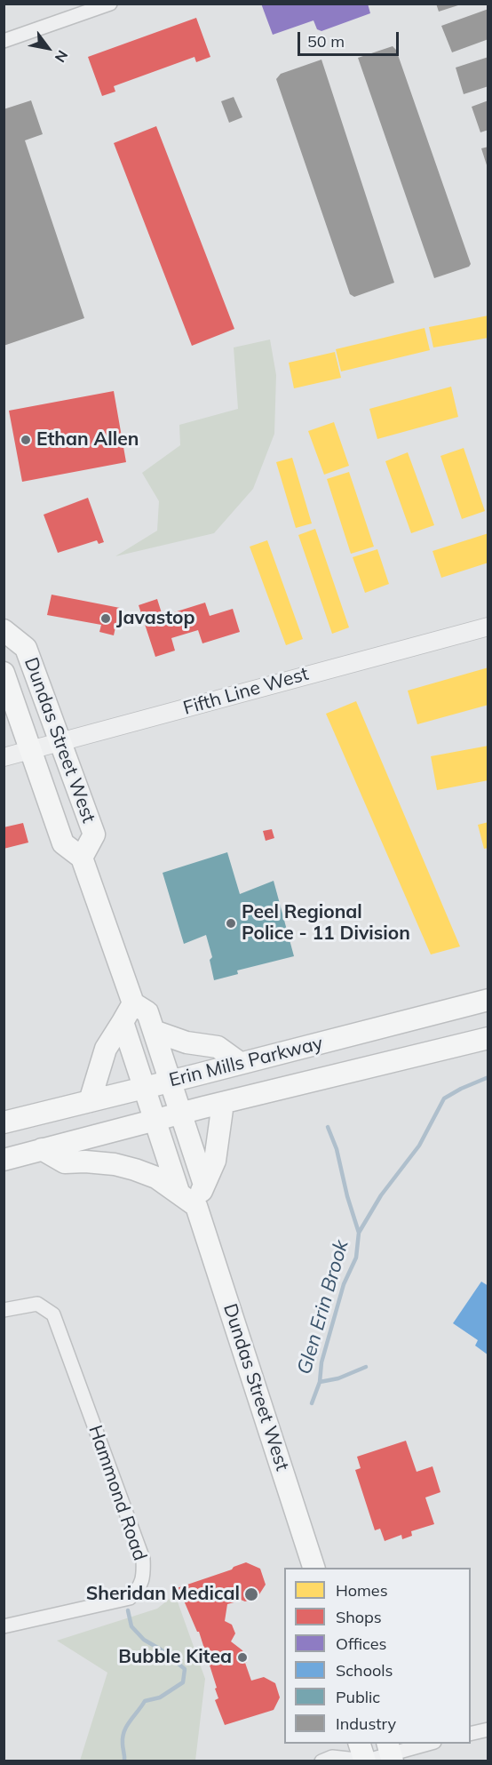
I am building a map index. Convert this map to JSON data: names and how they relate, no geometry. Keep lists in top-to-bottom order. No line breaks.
{"streets":{"main road":["Dundas Street West","Erin Mills Parkway"],"street":["Fifth Line West","Hammond Road"]},"crossings":[["Fifth Line West","Dundas Street West"],["Dundas Street West","Erin Mills Parkway"]],"water":["Glen Erin Brook"],"places":["Ethan Allen","Javastop","Peel Regional Police - 11 Division","Sheridan Medical","Bubble Kitea"],"legend":["Homes","Shops","Offices","Schools","Public","Industry"],"scale_bar":"50 m","north":"bottom right"}
